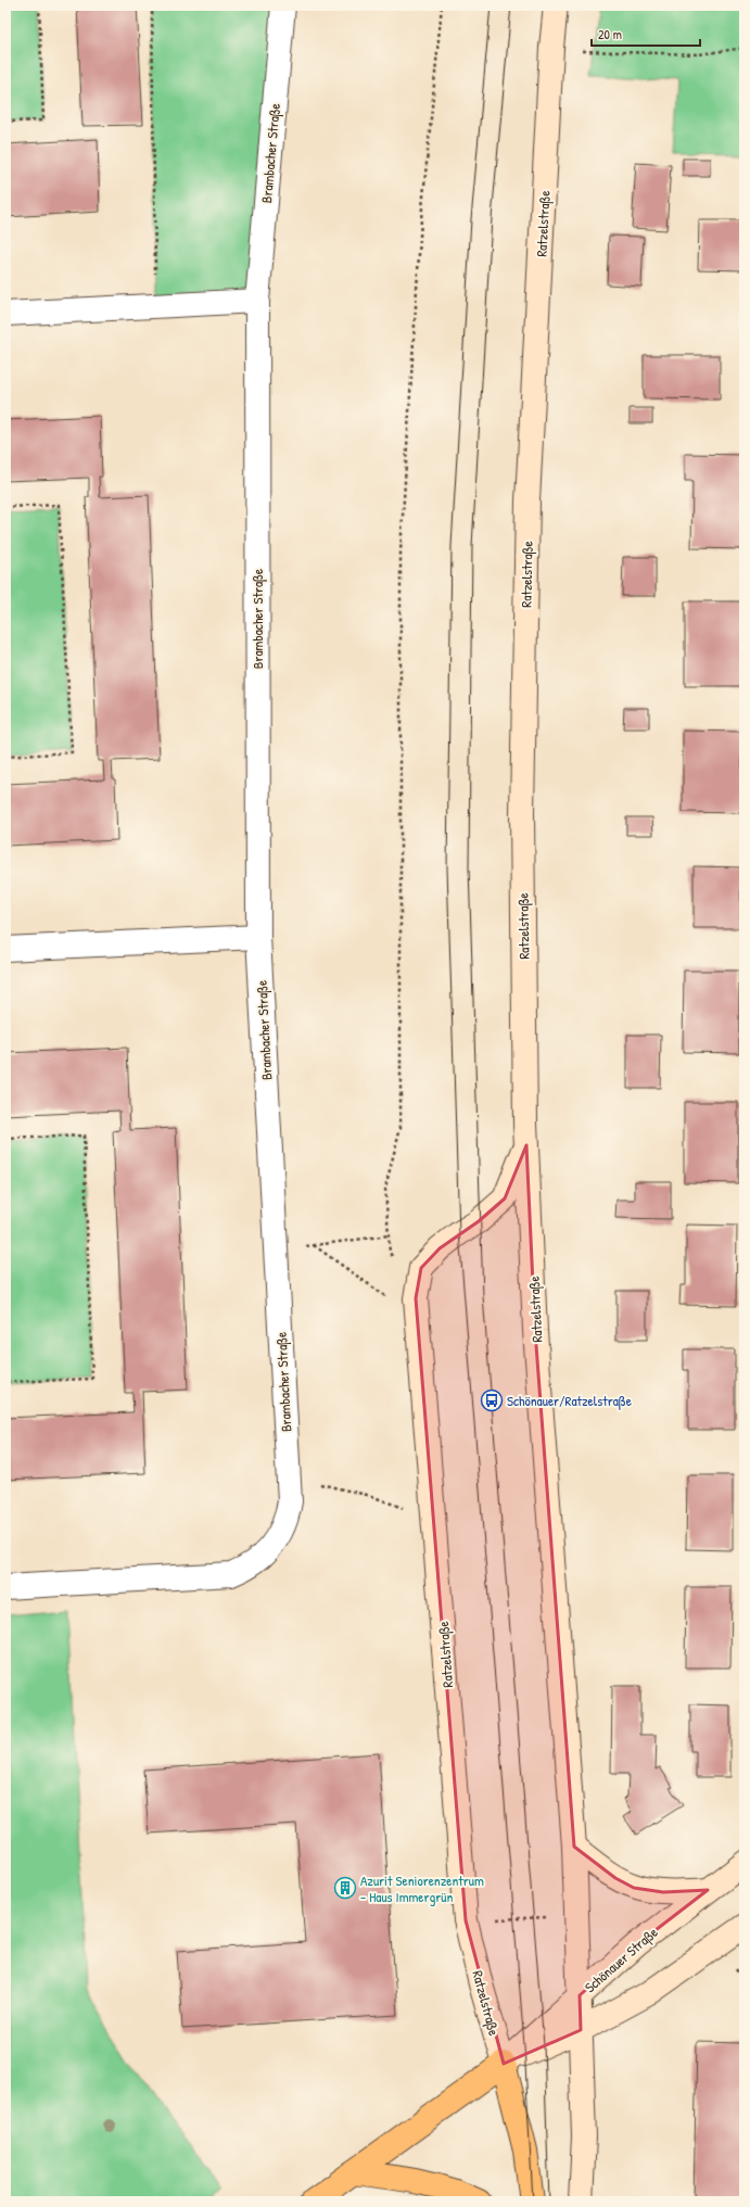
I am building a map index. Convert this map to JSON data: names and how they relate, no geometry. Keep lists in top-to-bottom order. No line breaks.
{"streets":{"main road":["Ratzelstraße","Schönauer Straße"],"street":["Brambacher Straße"]},"crossings":[["Ratzelstraße","Schönauer Straße"]],"places":{"bus stop":["Schönauer/Ratzelstraße"],"building":["Azurit Seniorenzentrum - Haus Immergrün"]},"scale_bar":"20 m"}
